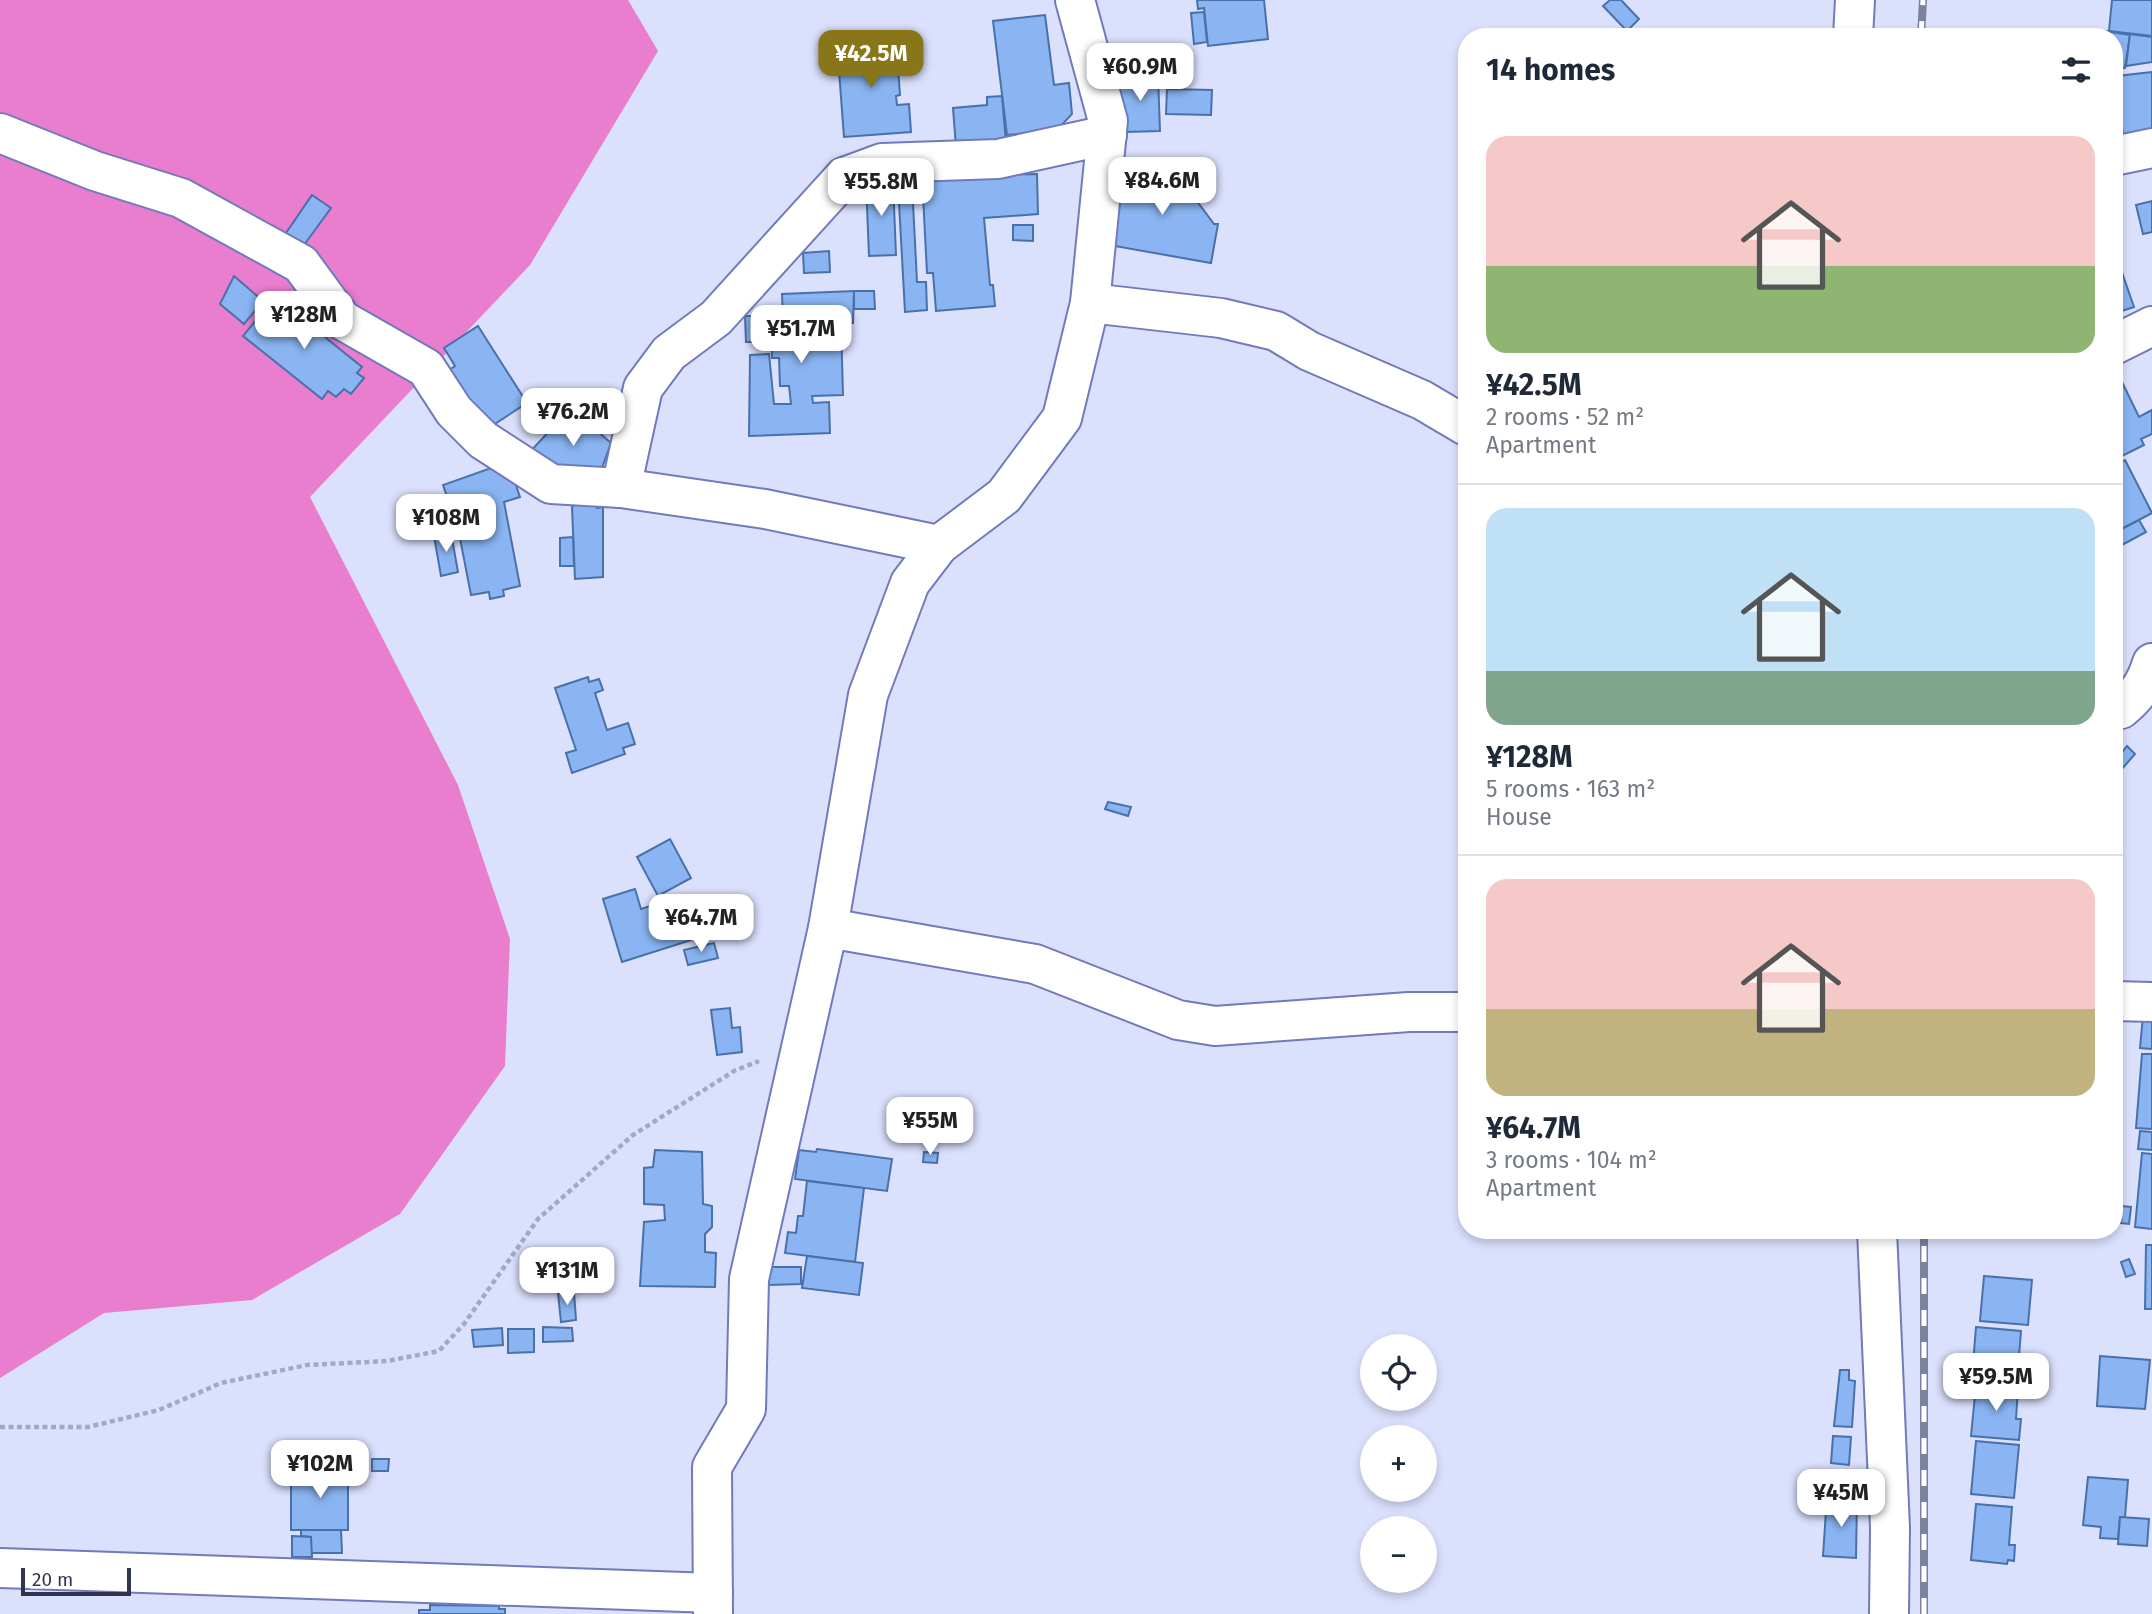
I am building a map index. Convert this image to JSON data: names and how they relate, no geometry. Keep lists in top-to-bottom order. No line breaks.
{"scale_bar":"20 m","page":{"heading":"14 homes","price":["¥42.5M","¥60.9M","¥84.6M","¥55.8M","¥128M","¥51.7M","¥76.2M","¥108M","¥64.7M","¥55M","¥131M","¥59.5M","¥102M","¥45M"],"list":[{"name":"¥42.5M","note":"2 rooms · 52 m² · Apartment"},{"name":"¥128M","note":"5 rooms · 163 m² · House"},{"name":"¥64.7M","note":"3 rooms · 104 m² · Apartment"}],"map_buttons":["+","−"],"scale":"20 m"}}
